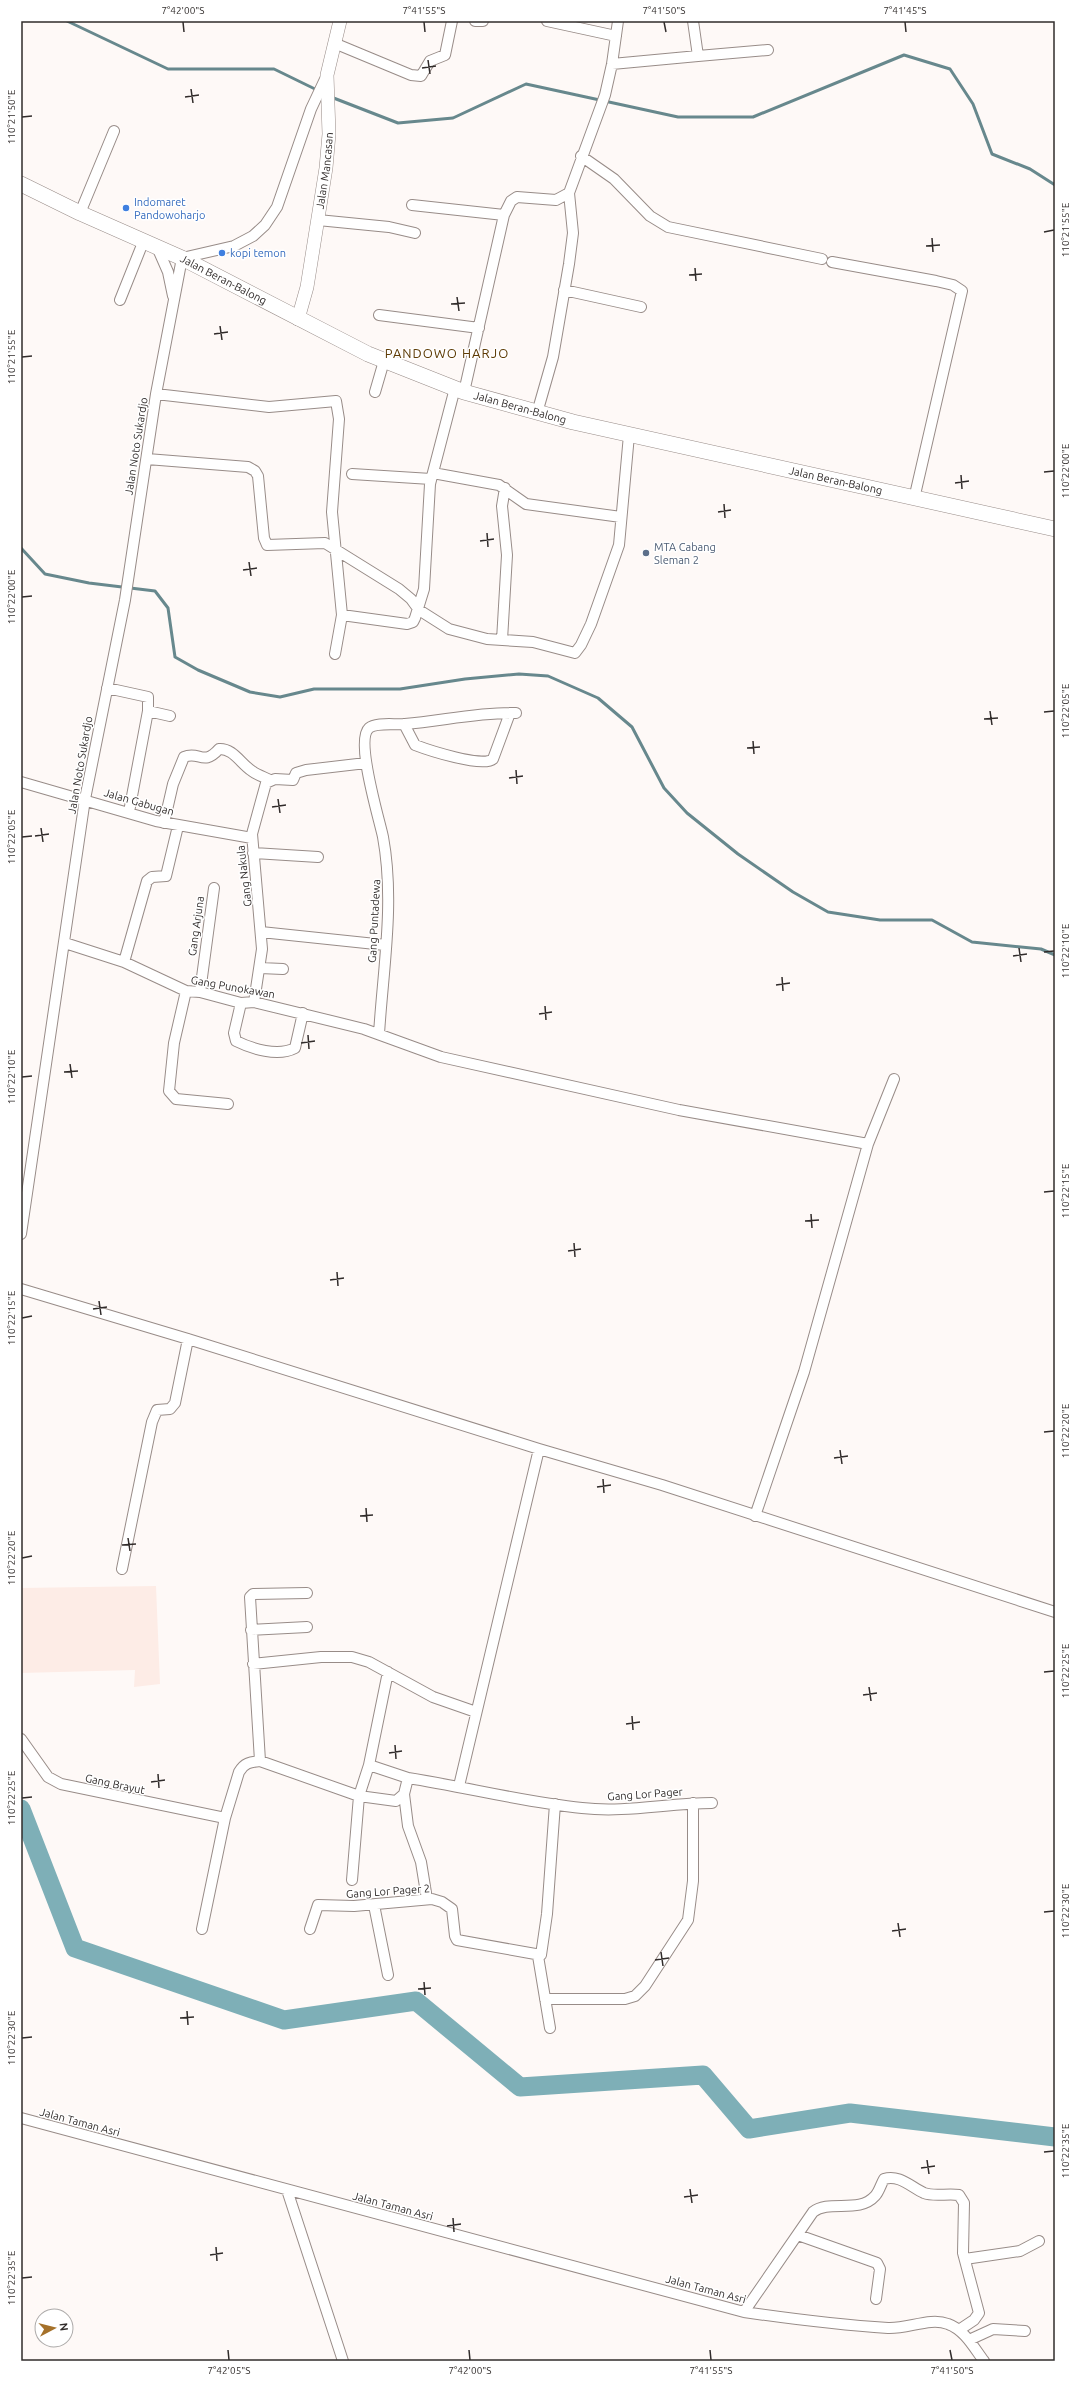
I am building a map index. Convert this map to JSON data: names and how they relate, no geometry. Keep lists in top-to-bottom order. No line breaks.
{"streets":{"main road":["Jalan Beran-Balong"],"street":["Jalan Mancasan","Jalan Noto Sukardjo","Jalan Gabugan","Gang Nakula","Gang Puntadewa","Gang Arjuna","Gang Punokawan","Gang Brayut","Gang Lor Pager","Gang Lor Pager 2","Jalan Taman Asri"]},"crossings":[["Jalan Mancasan","Jalan Beran-Balong"],["Jalan Beran-Balong","Jalan Noto Sukardjo"],["Jalan Noto Sukardjo","Jalan Gabugan"],["Jalan Noto Sukardjo","Gang Punokawan"],["Jalan Gabugan","Gang Nakula"],["Gang Nakula","Gang Punokawan"],["Gang Puntadewa","Gang Punokawan"],["Gang Arjuna","Gang Punokawan"]],"districts":["PANDOWO HARJO"],"places":["Indomaret Pandowoharjo","kopi temon","MTA Cabang Sleman 2"],"north":"right","coordinates":["7°42'00\"S","7°41'55\"S","7°41'50\"S","7°41'45\"S","110°21'50\"E","110°21'55\"E","110°22'00\"E","110°22'05\"E","110°22'10\"E","110°22'15\"E","110°22'20\"E","110°22'25\"E","110°22'30\"E","110°22'35\"E","7°42'05\"S"]}
